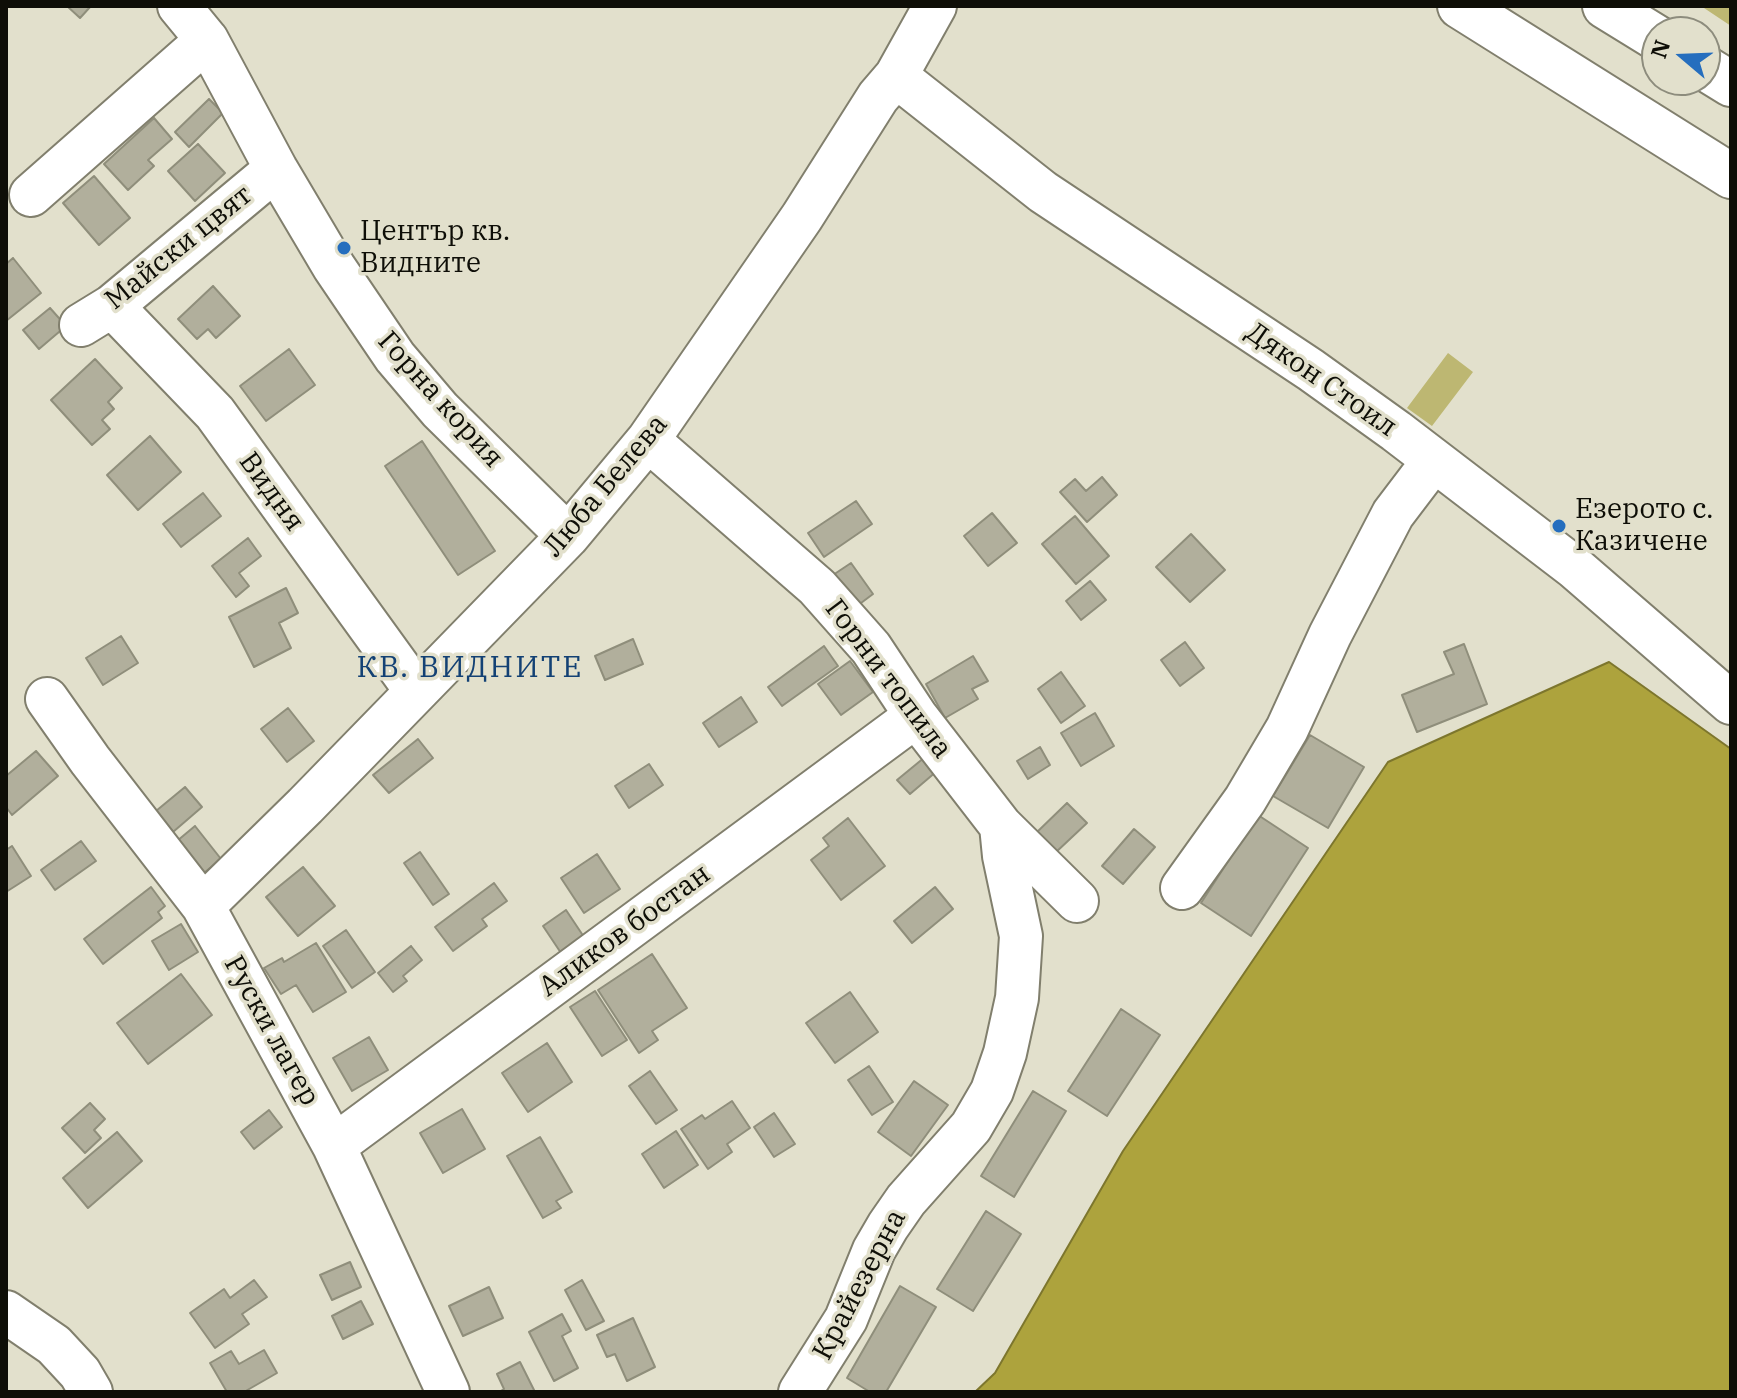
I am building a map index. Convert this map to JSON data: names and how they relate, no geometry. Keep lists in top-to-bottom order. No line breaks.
{"streets":{"street":["Майски цвят","Дякон Стоил","Горна кория","Люба Белева","Видня","Горни топила","Аликов бостан","Руски лагер","Крайезерна"]},"crossings":[["Майски цвят","Горна кория"],["Майски цвят","Видня"],["Дякон Стоил","Люба Белева"],["Горна кория","Люба Белева"],["Люба Белева","Видня"],["Люба Белева","Горни топила"],["Люба Белева","Руски лагер"],["Горни топила","Аликов бостан"],["Горни топила","Крайезерна"],["Аликов бостан","Руски лагер"]],"districts":["КВ. ВИДНИТЕ"],"places":["Център кв. Видните","Езерото с. Казичене"],"north":"left"}
